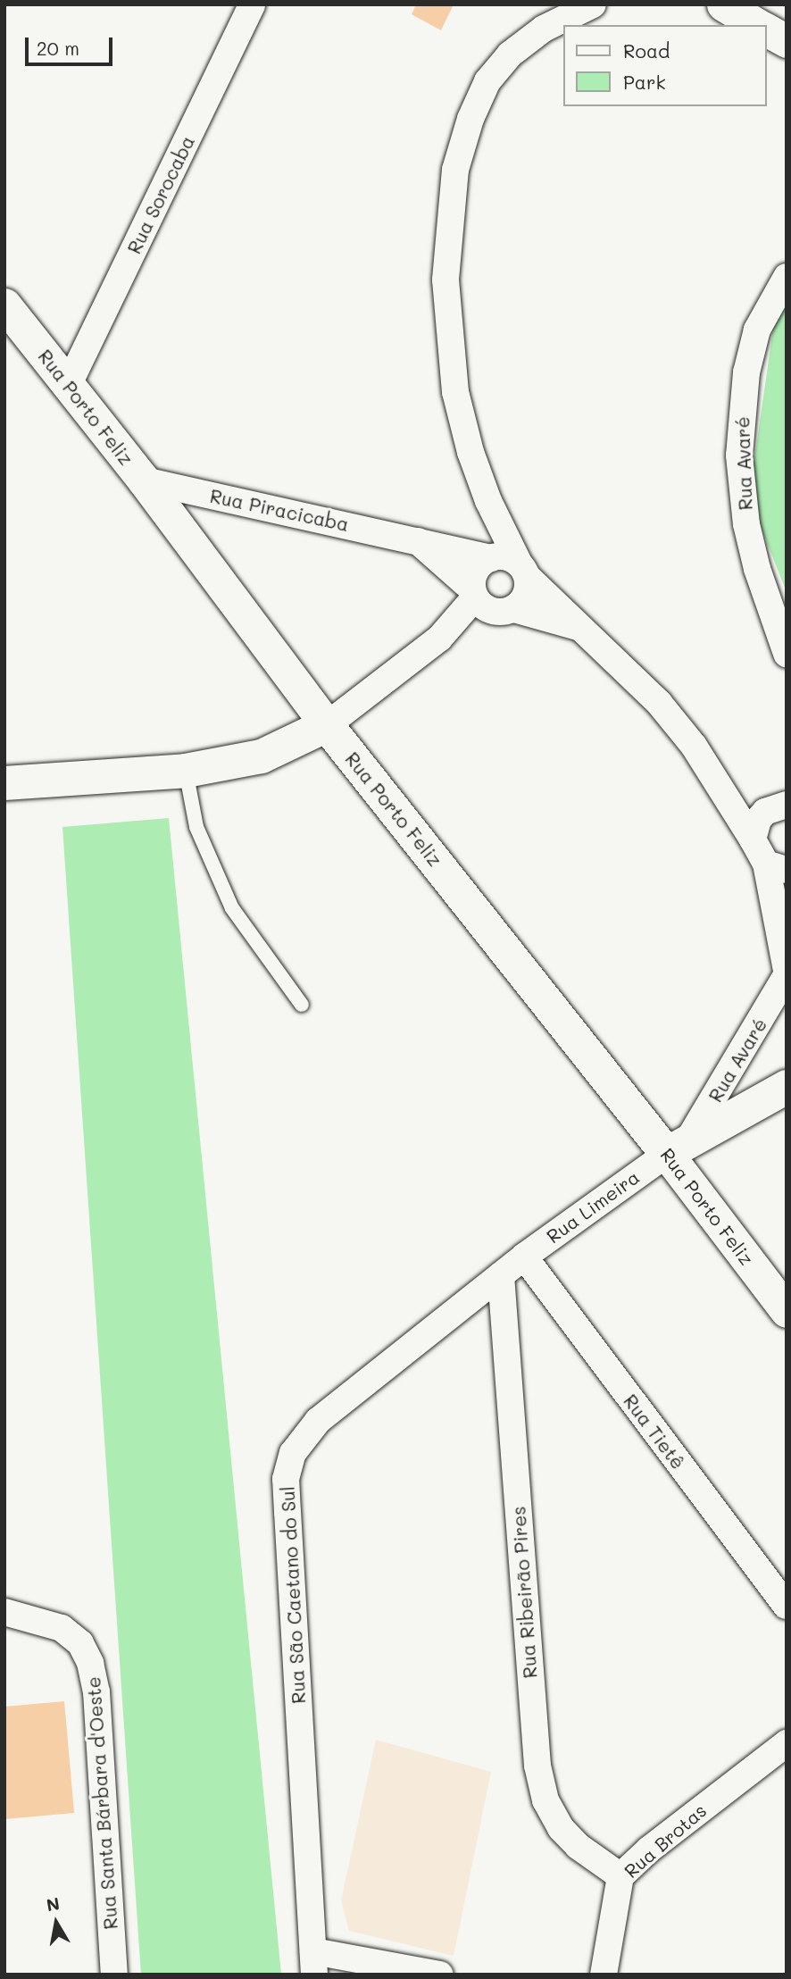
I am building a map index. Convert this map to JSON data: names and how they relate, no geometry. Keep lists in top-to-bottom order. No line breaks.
{"streets":{"main road":["Rua Porto Feliz","Rua Limeira"],"street":["Rua Sorocaba","Rua Avaré","Rua Piracicaba","Rua Tietê","Rua Ribeirão Pires","Rua São Caetano do Sul","Rua Santa Bárbara d'Oeste","Rua Brotas"]},"crossings":[["Rua Sorocaba","Rua Porto Feliz"],["Rua Porto Feliz","Rua Avaré"],["Rua Porto Feliz","Rua Piracicaba"],["Rua Porto Feliz","Rua Limeira"],["Rua Avaré","Rua Limeira"],["Rua Limeira","Rua Tietê"],["Rua Limeira","Rua Ribeirão Pires"],["Rua Limeira","Rua São Caetano do Sul"],["Rua Ribeirão Pires","Rua São Caetano do Sul"],["Rua Ribeirão Pires","Rua Brotas"]],"legend":["Road","Park"],"scale_bar":"20 m","north":"top"}
